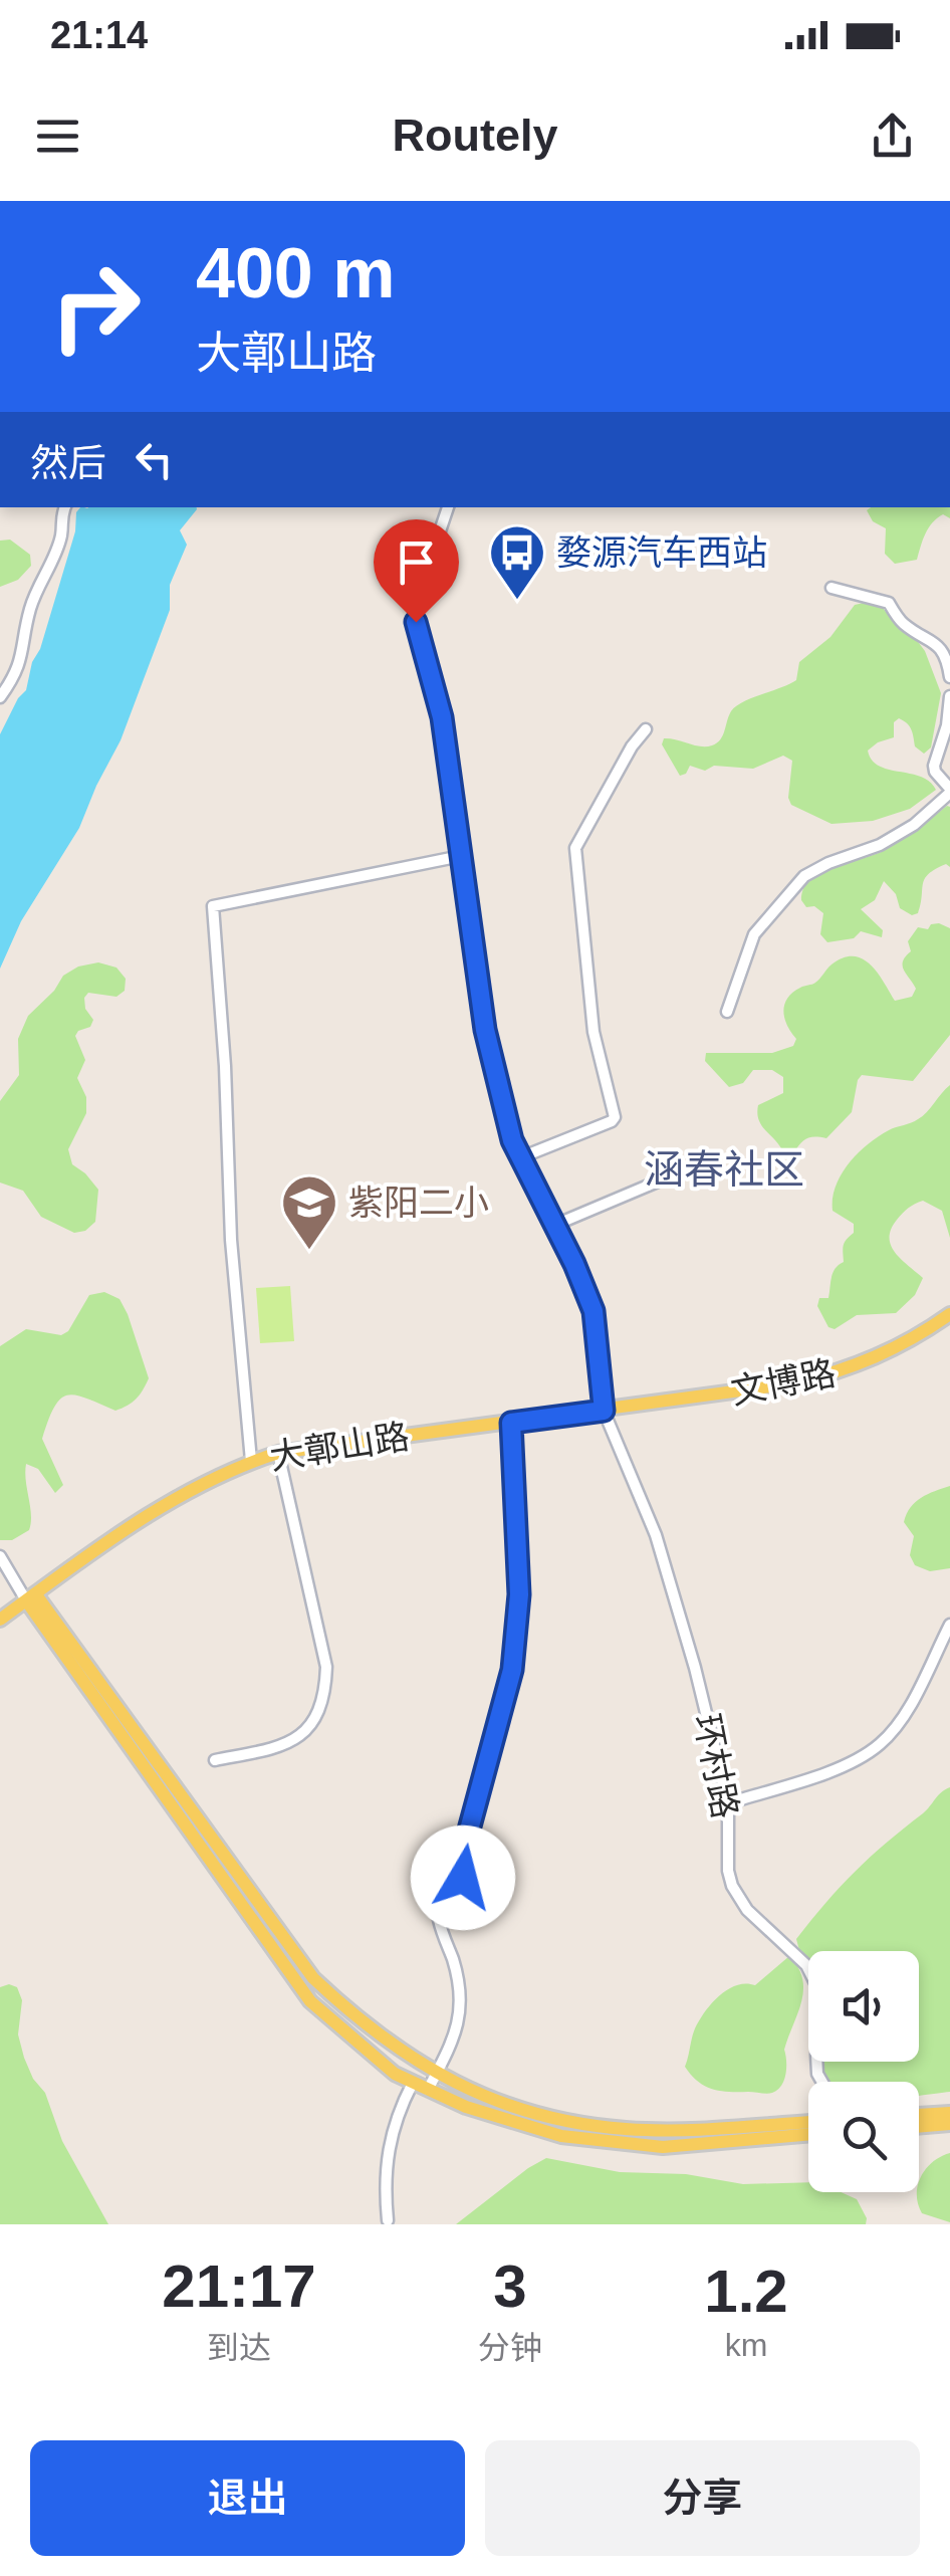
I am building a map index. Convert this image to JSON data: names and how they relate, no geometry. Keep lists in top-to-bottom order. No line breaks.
{"streets":{"main road":["文博路","大鄣山路"],"street":["环村路"]},"crossings":[["文博路","大鄣山路"],["文博路","环村路"],["大鄣山路","环村路"]],"districts":["涵春社区"],"places":{"bus stop":["婺源汽车西站"],"school or university":["紫阳二小"]},"page":{"status":"21:14","header":"Routely","turn":["400 m","大鄣山路"],"then":"然后","eta":["21:17","到达","3","分钟","1.2","km"],"buttons":["退出","分享"]}}
